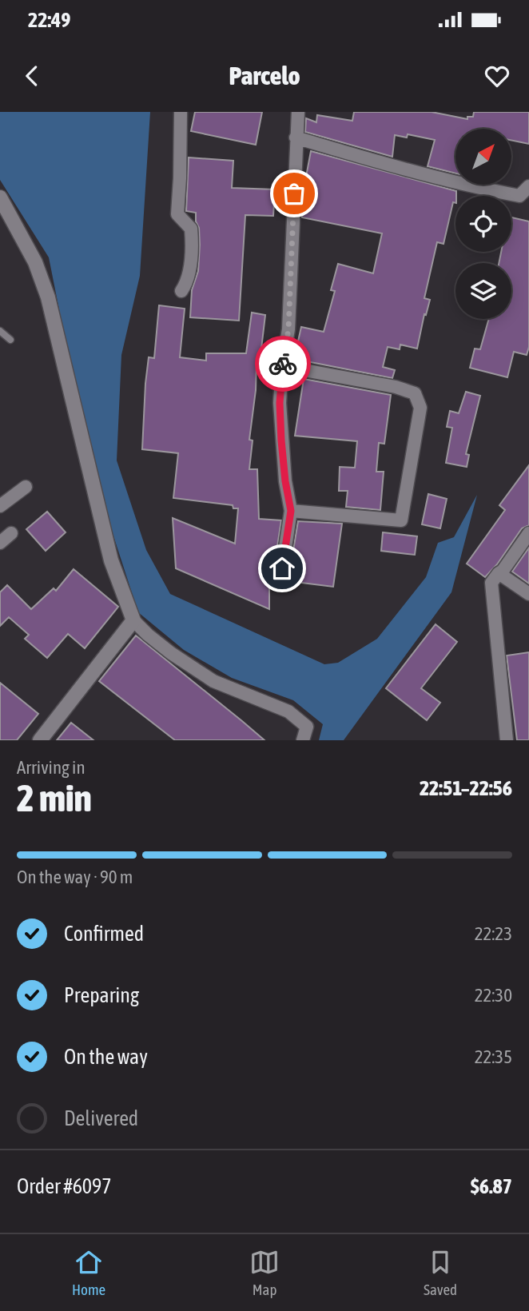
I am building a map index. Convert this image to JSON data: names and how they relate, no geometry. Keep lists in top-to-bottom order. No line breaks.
{"north":"top right","page":{"status":"22:49","header":"Parcelo","heading":["2 min","Arriving in","22:51–22:56"],"panel":["Order #6097","$6.87"],"bar":"On the way · 90 m","list":[["Confirmed","22:23"],["Preparing","22:30"],["On the way","22:35"],"Delivered"],"tabs":["Home","Map","Saved"]}}
